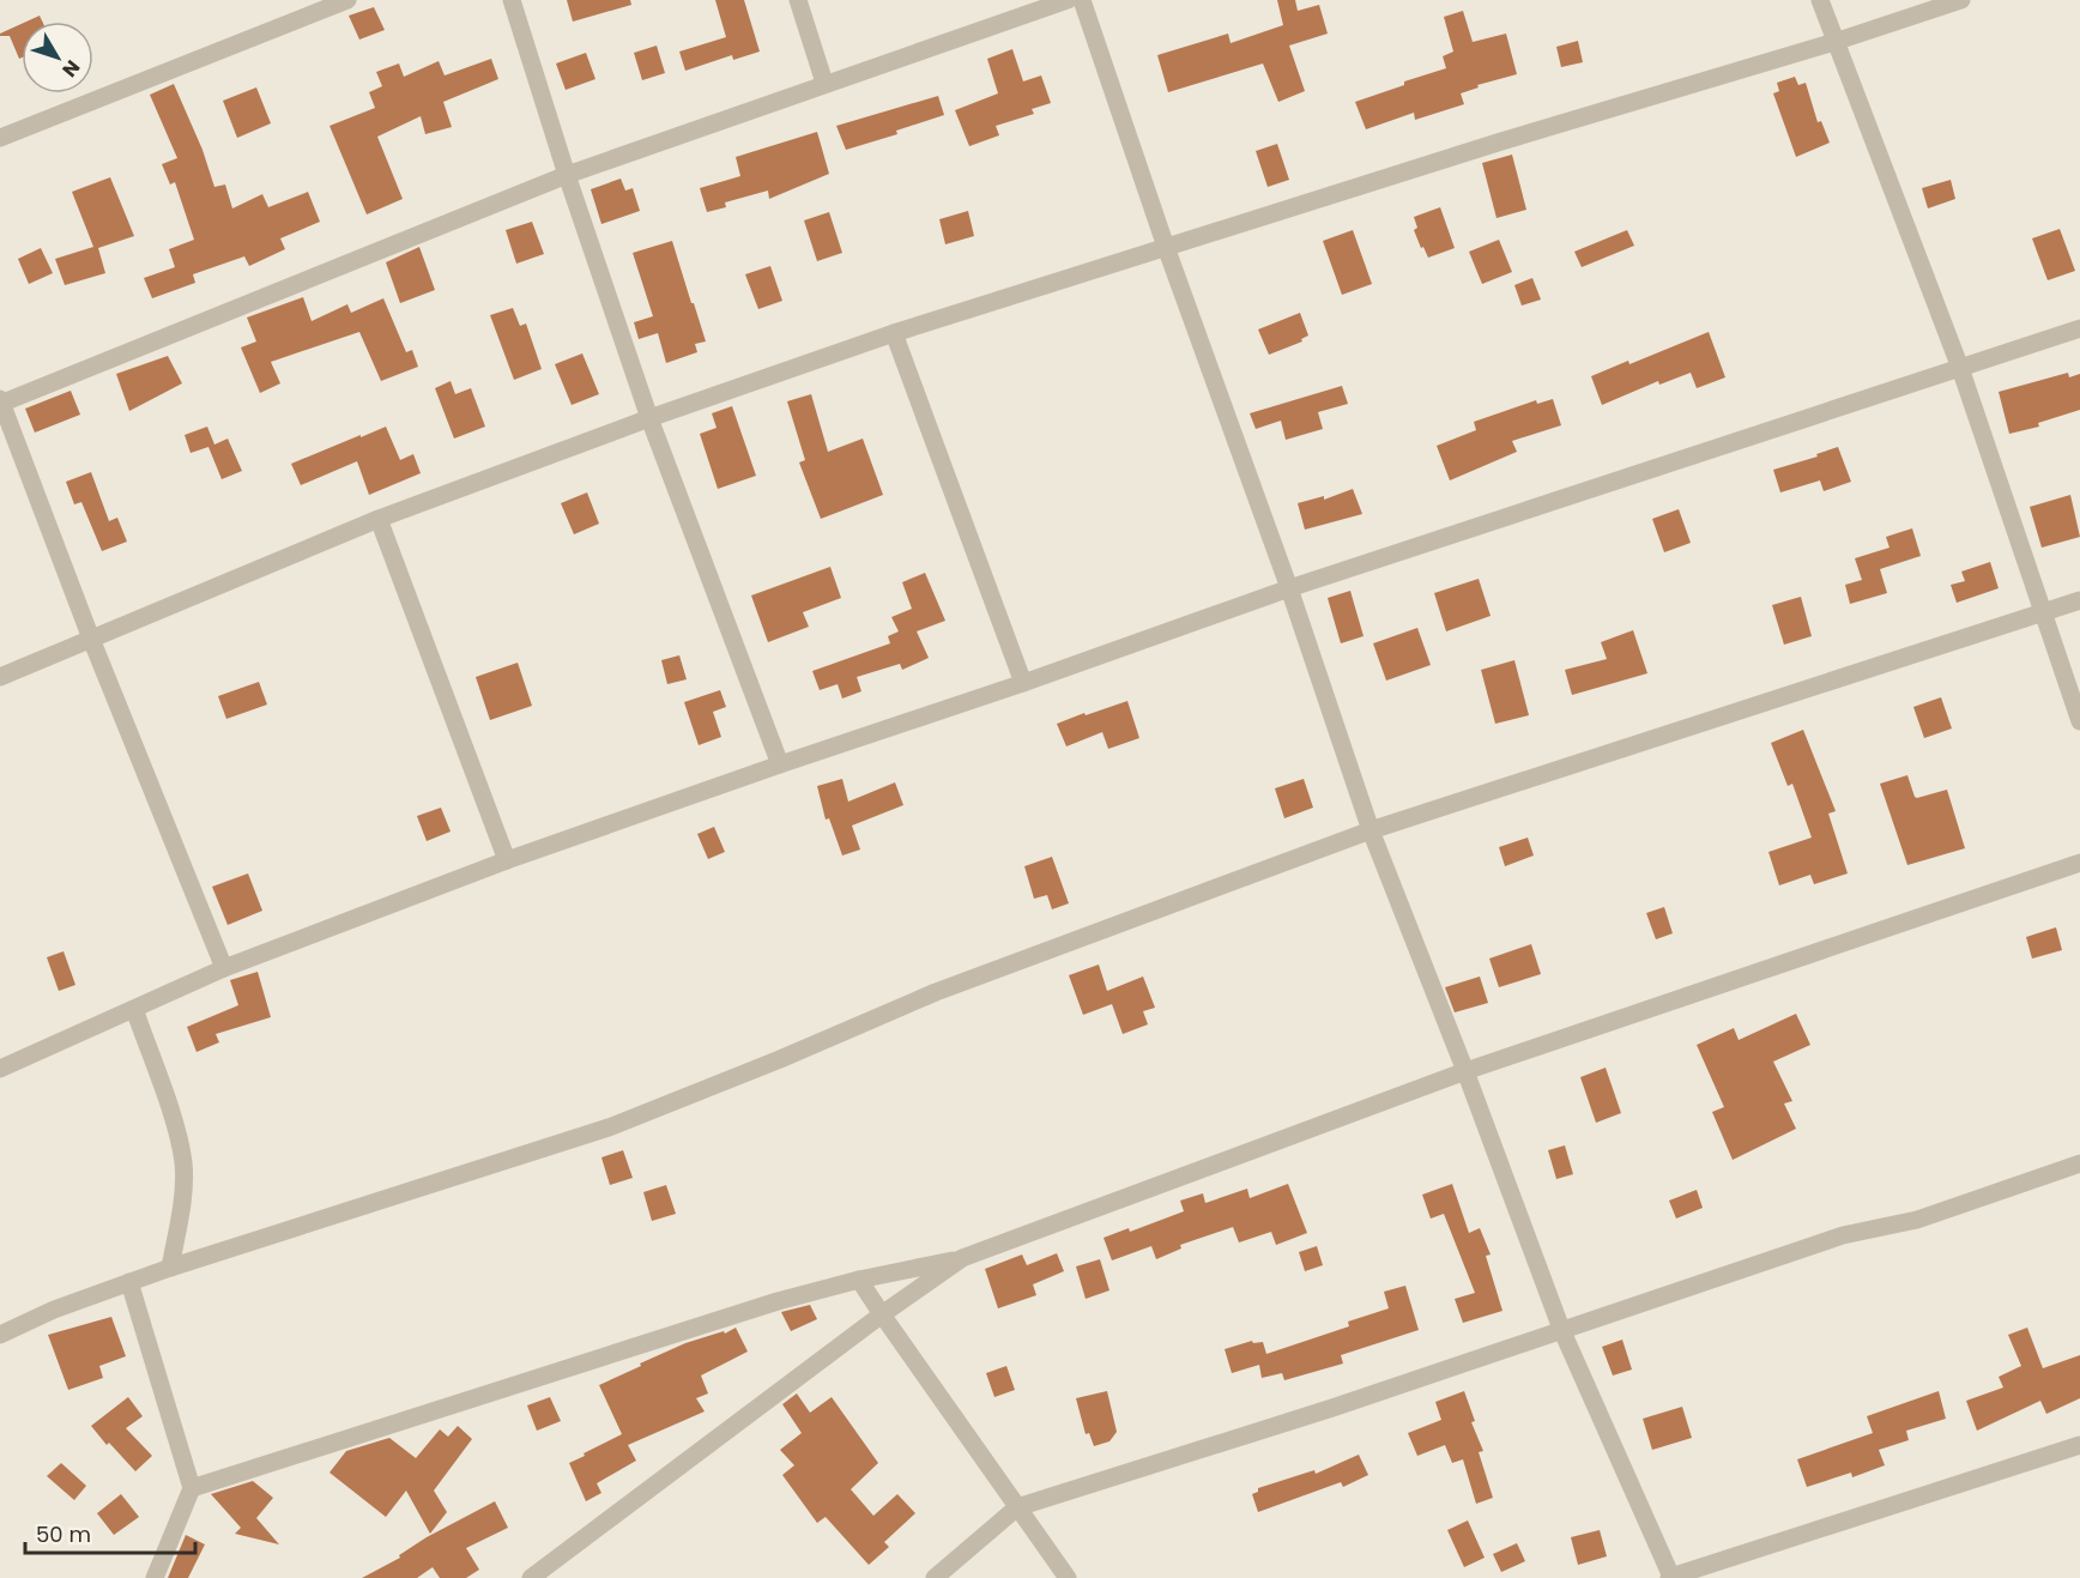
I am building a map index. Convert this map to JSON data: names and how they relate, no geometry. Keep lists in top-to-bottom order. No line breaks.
{"scale_bar":"50 m","north":"bottom right"}
